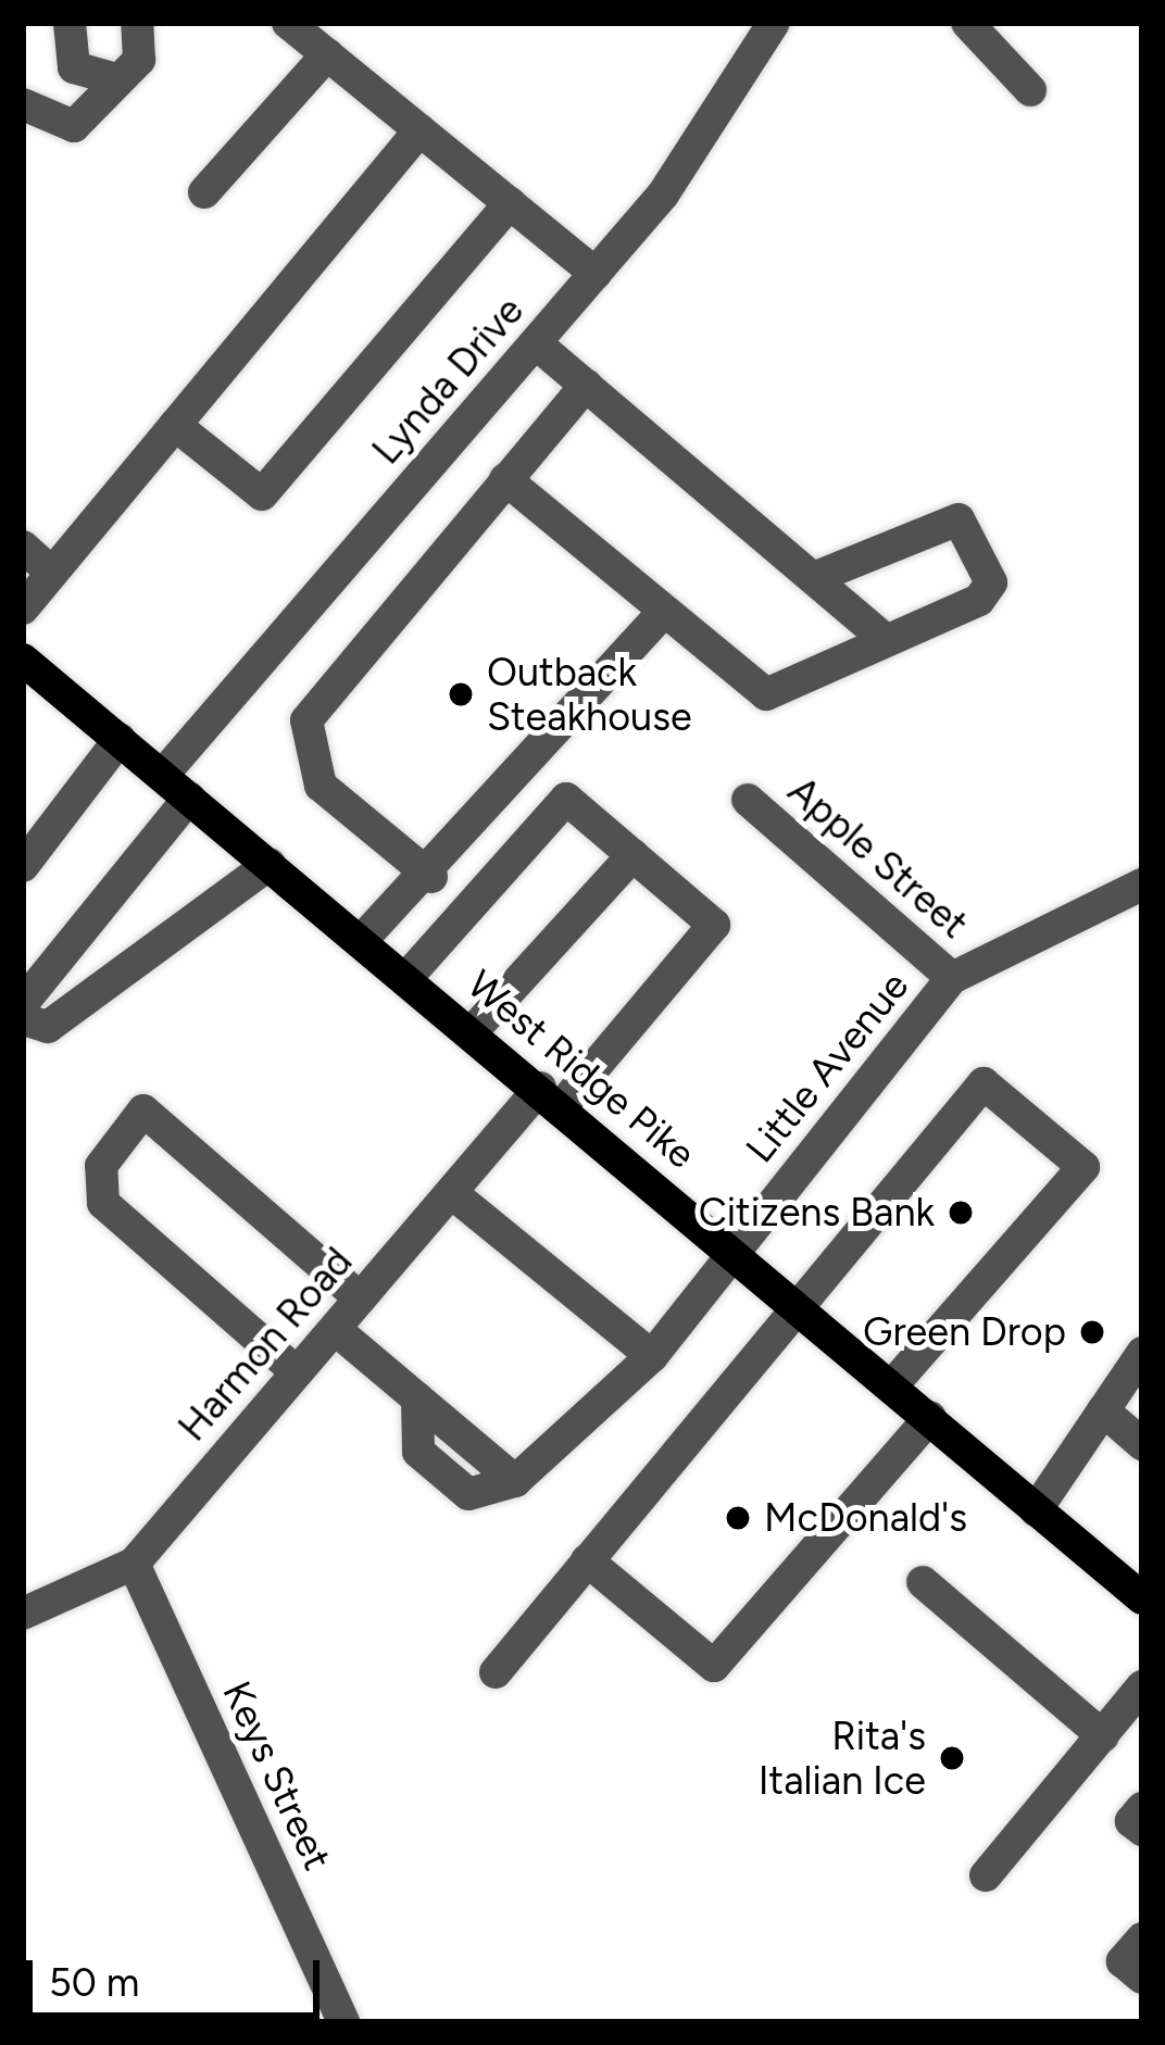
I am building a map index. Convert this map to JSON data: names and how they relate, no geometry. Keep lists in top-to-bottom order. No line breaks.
{"streets":{"main road":["West Ridge Pike"],"street":["Lynda Drive","Apple Street","Little Avenue","Harmon Road","Keys Street"]},"crossings":[["Lynda Drive","West Ridge Pike"],["Apple Street","Little Avenue"],["Little Avenue","West Ridge Pike"],["Little Avenue","Harmon Road"],["West Ridge Pike","Harmon Road"],["Harmon Road","Keys Street"]],"places":["Outback Steakhouse","Citizens Bank","Green Drop","McDonald's","Rita's Italian Ice"],"scale_bar":"50 m"}
